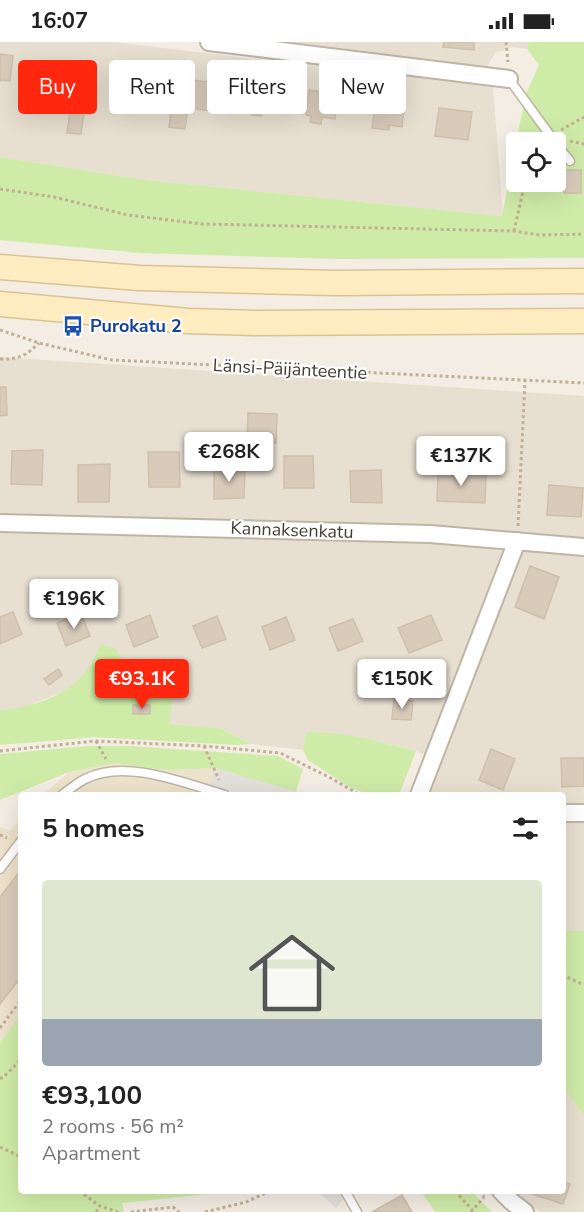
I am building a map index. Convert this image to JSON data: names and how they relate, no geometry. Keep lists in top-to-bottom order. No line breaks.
{"streets":{"street":["Kannaksenkatu"],"path":["Länsi-Päijänteentie"]},"places":{"bus stop":["Purokatu 2"]},"page":{"status":"16:07","chip":["Buy","Rent","Filters","New"],"price":["€268K","€137K","€196K","€93.1K","€150K"],"heading":"5 homes","list":[{"name":"€93,100","note":"2 rooms · 56 m² · Apartment"}]}}
